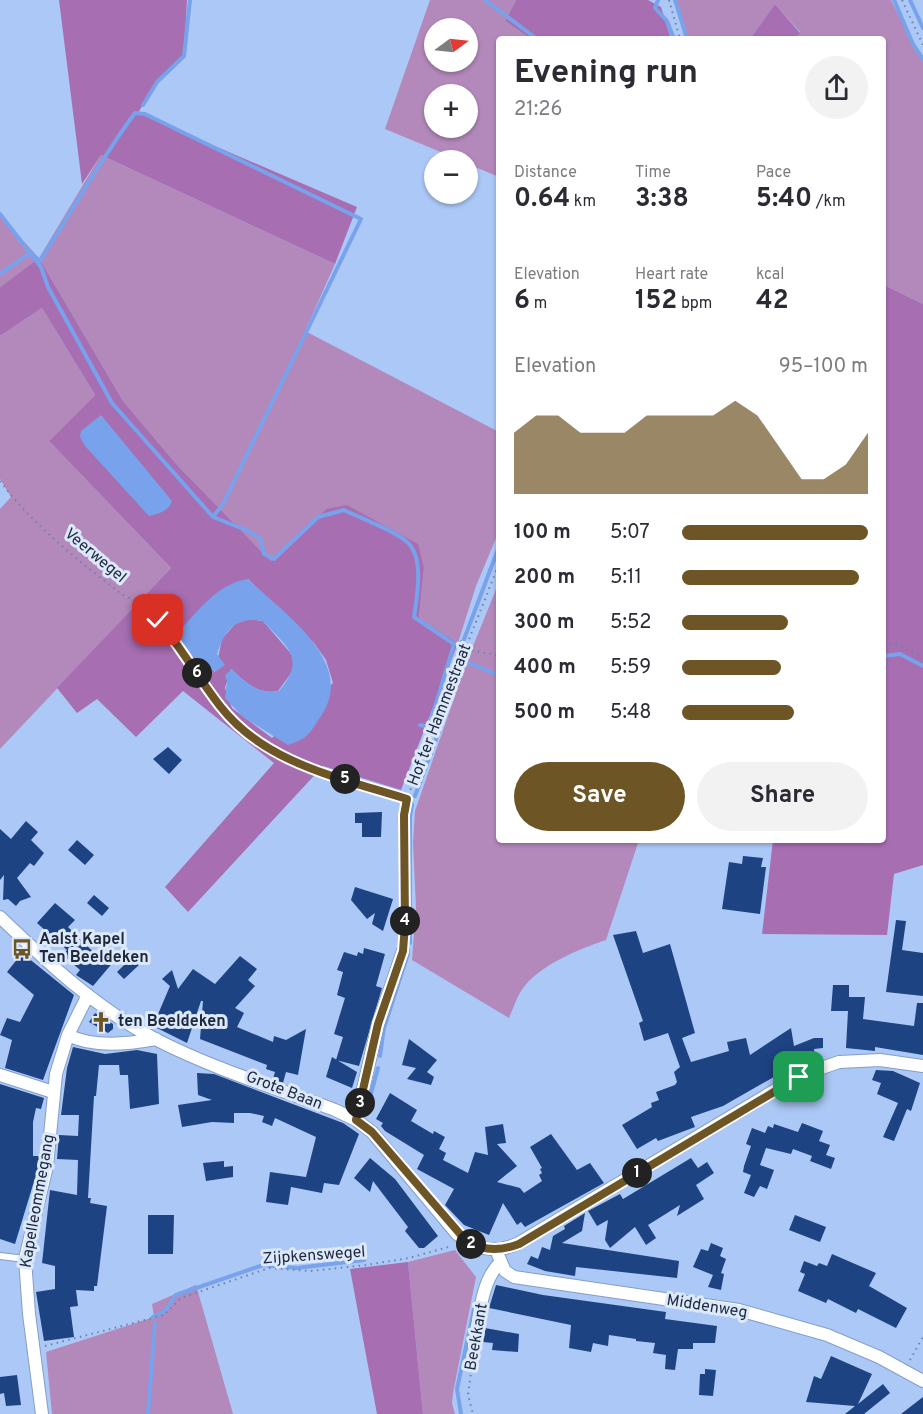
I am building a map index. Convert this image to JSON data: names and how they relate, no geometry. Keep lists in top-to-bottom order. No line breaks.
{"streets":{"street":["Grote Baan","Kapelleommegang","Middenweg","Beekkant"],"path":["Veerwegel","Hof ter Hammestraat","Zijpkenswegel"]},"crossings":[["Veerwegel","Hof ter Hammestraat"],["Grote Baan","Kapelleommegang"],["Grote Baan","Zijpkenswegel"],["Kapelleommegang","Zijpkenswegel"],["Middenweg","Beekkant"]],"places":{"bus stop":["Aalst Kapel Ten Beeldeken"],"church":["ten Beeldeken"]},"north":"right","page":{"map_buttons":["+","−"],"heading":["Evening run","21:26"],"stats":[["Distance","0.64 km"],["Time","3:38"],["Pace","5:40 /km"],["Elevation","6 m"],["Heart rate","152 bpm"],["kcal","42"]],"chart":["Elevation","95–100 m"],"list":[{"name":"100 m","note":"5:07"},{"name":"200 m","note":"5:11"},{"name":"300 m","note":"5:52"},{"name":"400 m","note":"5:59"},{"name":"500 m","note":"5:48"}],"pins":["6","5","4","3","1","2"],"buttons":["Save","Share"]}}
